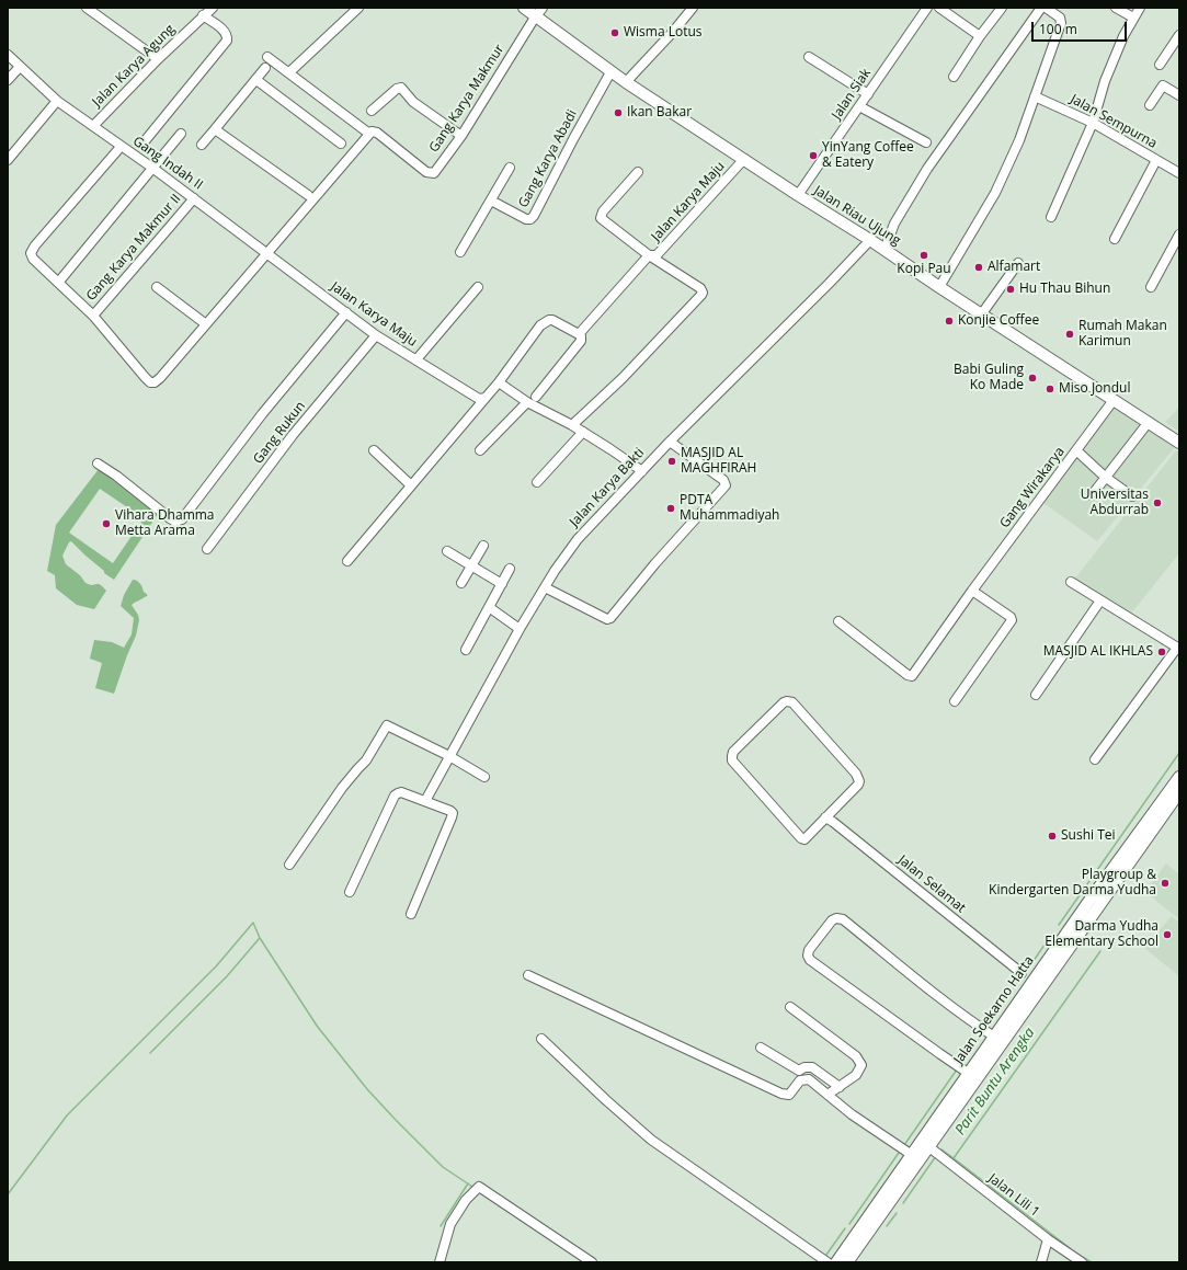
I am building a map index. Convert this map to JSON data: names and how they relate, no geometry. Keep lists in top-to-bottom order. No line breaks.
{"streets":{"main road":["Jalan Riau Ujung","Jalan Soekarno Hatta"],"street":["Jalan Karya Agung","Jalan Siak","Gang Karya Makmur","Jalan Sempurna","Gang Karya Abadi","Gang Indah II","Jalan Karya Maju","Gang Karya Makmur II","Gang Rukun","Jalan Karya Bakti","Gang Wirakarya","Jalan Selamat","Jalan Lili 1"]},"crossings":[["Jalan Karya Agung","Gang Indah II"],["Jalan Siak","Jalan Riau Ujung"],["Gang Karya Makmur","Jalan Riau Ujung"],["Gang Karya Abadi","Jalan Riau Ujung"],["Gang Indah II","Jalan Karya Maju"],["Gang Indah II","Gang Karya Makmur II"],["Jalan Karya Maju","Jalan Riau Ujung"],["Jalan Karya Maju","Gang Rukun"],["Jalan Riau Ujung","Jalan Karya Bakti"],["Jalan Riau Ujung","Gang Wirakarya"],["Jalan Soekarno Hatta","Jalan Lili 1"]],"water":["Parit Buntu Arengka"],"places":["Wisma Lotus","Ikan Bakar","YinYang Coffee & Eatery","Kopi Pau","Alfamart","Hu Thau Bihun","Konjie Coffee","Rumah Makan Karimun","Babi Guling Ko Made","Miso Jondul","MASJID AL MAGHFIRAH","Universitas Abdurrab","PDTA Muhammadiyah","Vihara Dhamma Metta Arama","MASJID AL IKHLAS","Sushi Tei","Playgroup & Kindergarten Darma Yudha","Darma Yudha Elementary School"],"scale_bar":"100 m"}
